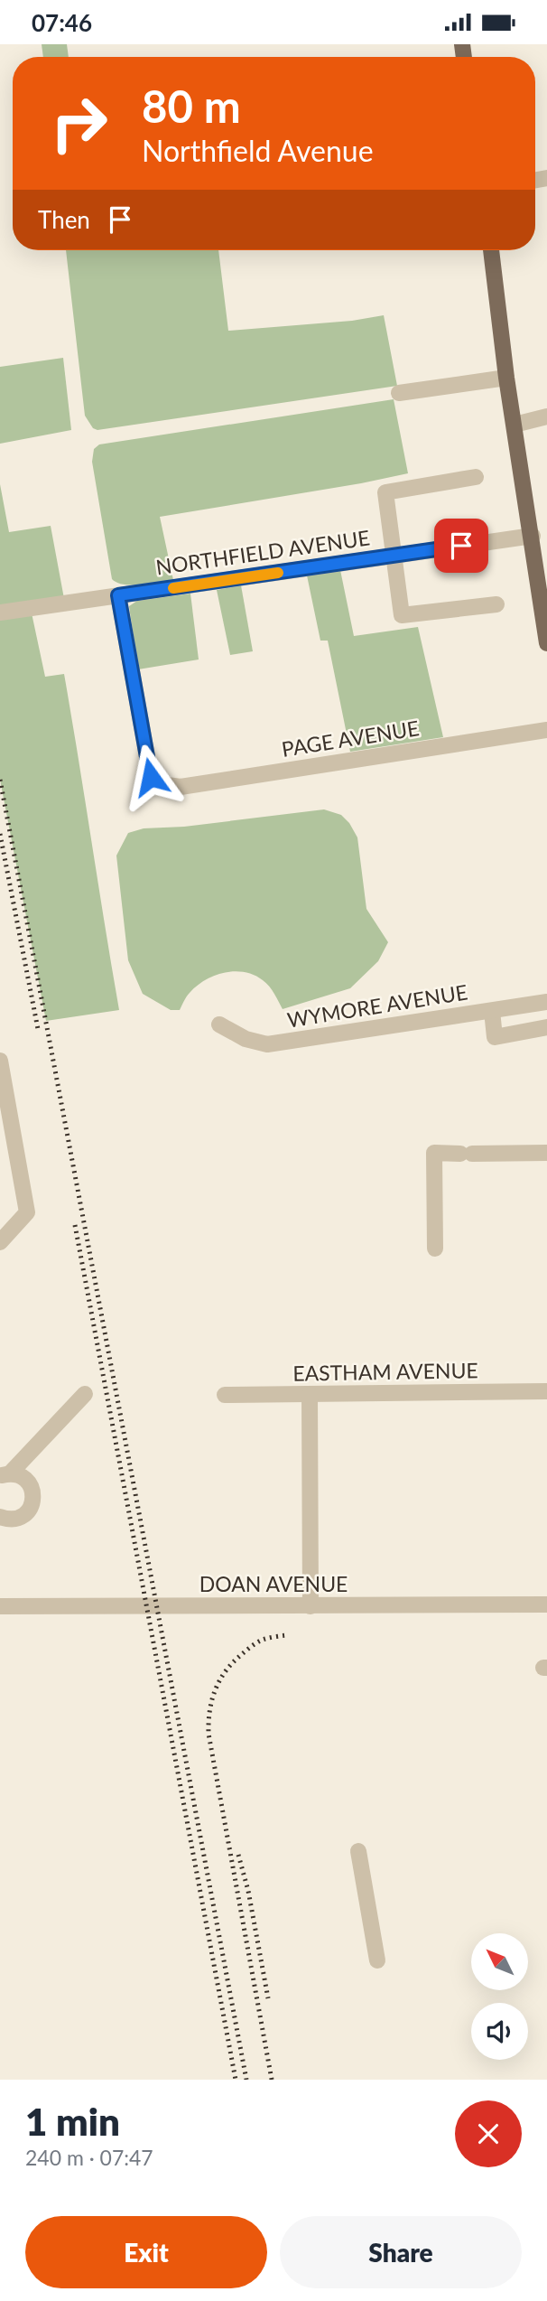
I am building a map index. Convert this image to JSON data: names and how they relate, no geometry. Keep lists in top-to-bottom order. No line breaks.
{"streets":{"street":["NORTHFIELD AVENUE","PAGE AVENUE","WYMORE AVENUE","EASTHAM AVENUE","DOAN AVENUE"]},"crossings":[["NORTHFIELD AVENUE","PAGE AVENUE"]],"north":"top left","page":{"status":"07:46","turn":["80 m","Northfield Avenue"],"then":"Then","heading":["1 min","240 m · 07:47"],"buttons":["Exit","Share"]}}
